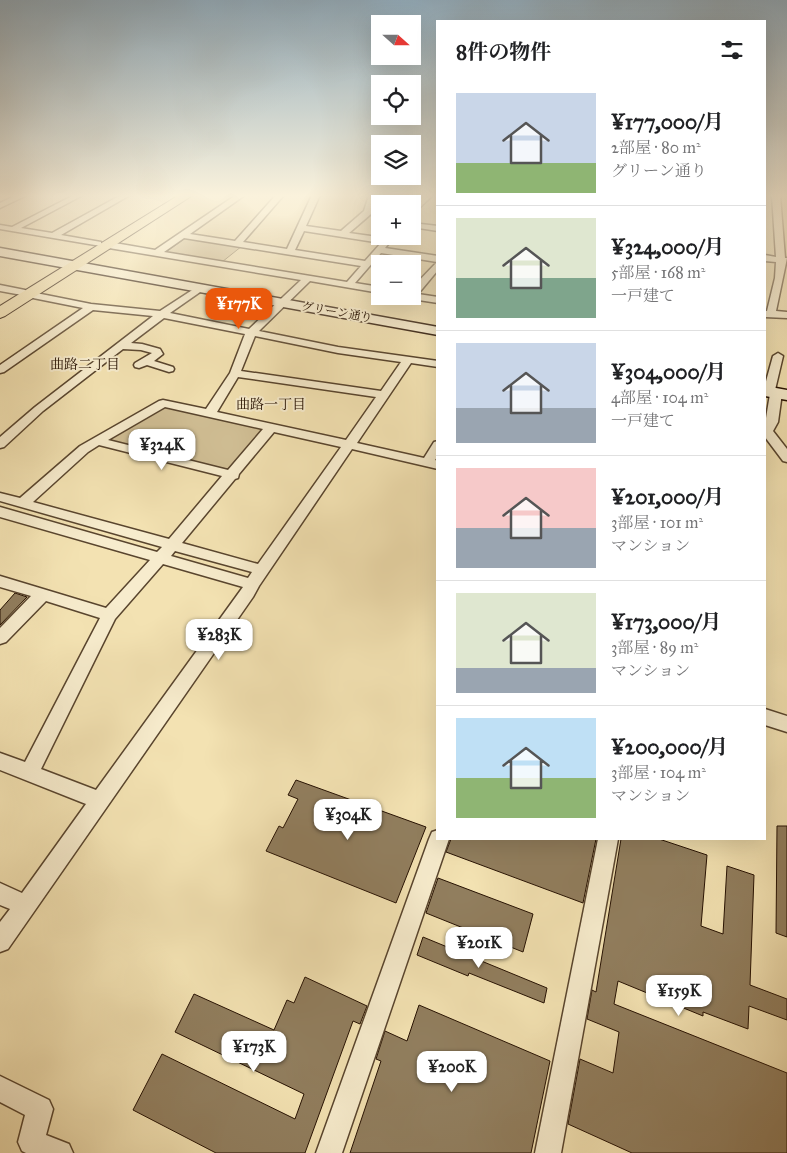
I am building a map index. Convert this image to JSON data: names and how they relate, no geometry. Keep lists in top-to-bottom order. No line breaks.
{"streets":{"street":["グリーン通り"]},"districts":["曲路二丁目","曲路一丁目"],"north":"right","page":{"map_buttons":["+","−"],"heading":"8件の物件","list":[{"name":"¥177,000/月","note":"2部屋 · 80 m² · グリーン通り"},{"name":"¥324,000/月","note":"5部屋 · 168 m² · 一戸建て"},{"name":"¥304,000/月","note":"4部屋 · 104 m² · 一戸建て"},{"name":"¥201,000/月","note":"3部屋 · 101 m² · マンション"},{"name":"¥173,000/月","note":"3部屋 · 89 m² · マンション"},{"name":"¥200,000/月","note":"3部屋 · 104 m² · マンション"}],"price":["¥177K","¥324K","¥283K","¥304K","¥201K","¥159K","¥173K","¥200K"]}}
